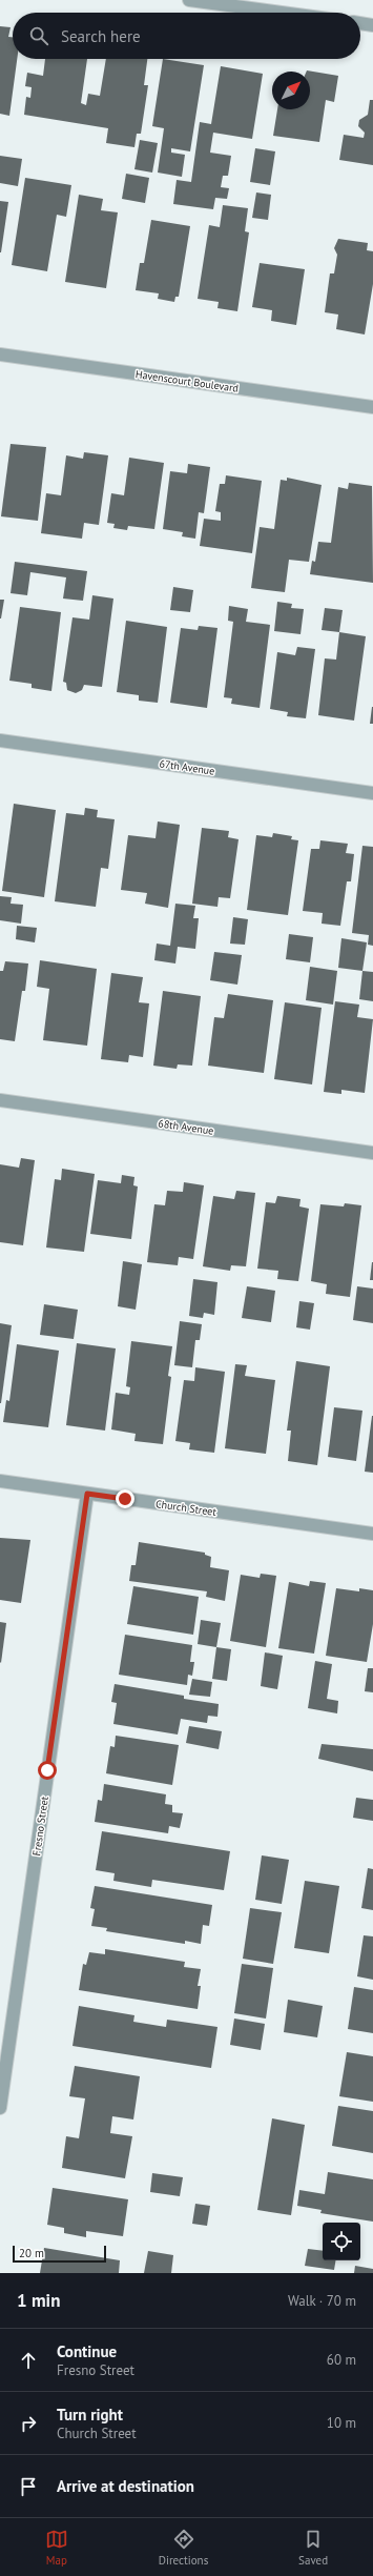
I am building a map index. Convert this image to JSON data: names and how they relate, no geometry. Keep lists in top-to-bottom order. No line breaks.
{"streets":{"street":["Havenscourt Boulevard","67th Avenue","68th Avenue","Church Street","Fresno Street"]},"crossings":[["Church Street","Fresno Street"]],"scale_bar":"20 m","north":"top right","page":{"search":"Search here","scale":"20 m","heading":["1 min","Walk · 70 m"],"list":[["Continue","Fresno Street","60 m"],["Turn right","Church Street","10 m"],"Arrive at destination"],"nav":["Map","Directions","Saved"]}}
